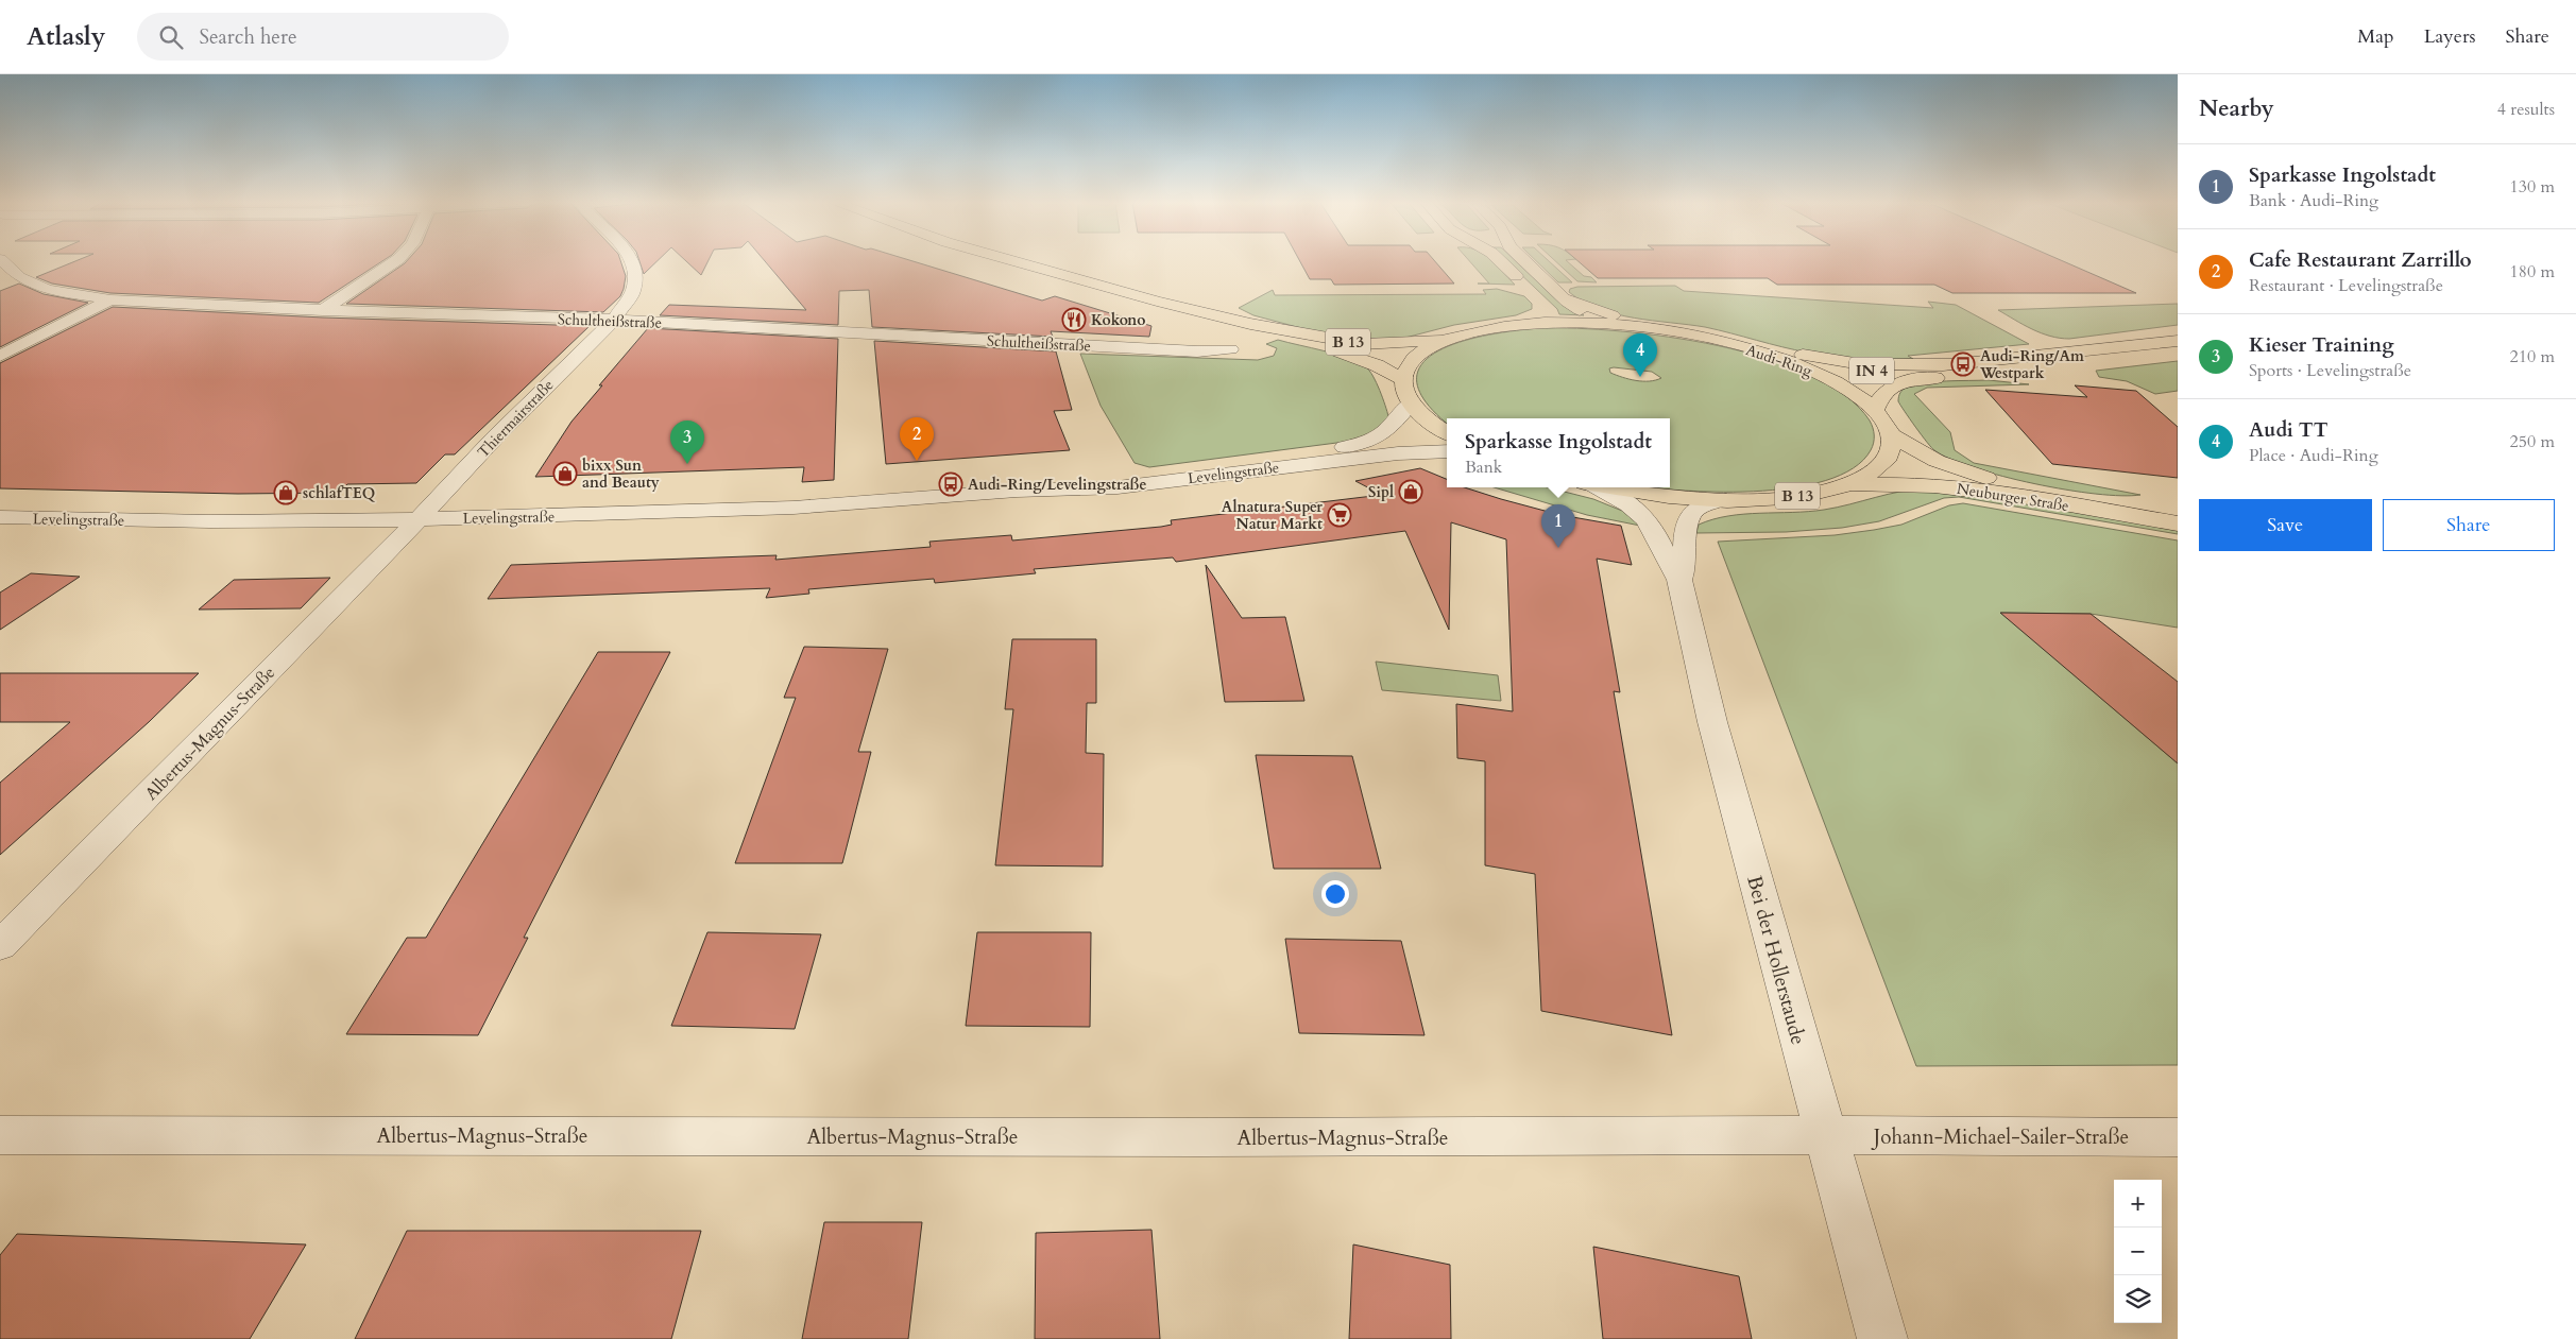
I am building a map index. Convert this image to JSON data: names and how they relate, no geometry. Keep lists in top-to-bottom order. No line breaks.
{"streets":{"main road":["B 13","Audi-Ring","IN 4","Neuburger Straße"],"street":["Schultheißstraße","Thiermairstraße","Levelingstraße","Albertus-Magnus-Straße","Bei der Hollerstaude","Johann-Michael-Sailer-Straße"]},"crossings":[["Schultheißstraße","Thiermairstraße"],["B 13","Audi-Ring"],["B 13","Neuburger Straße"],["B 13","Bei der Hollerstaude"],["Audi-Ring","IN 4"],["Audi-Ring","Neuburger Straße"],["Thiermairstraße","Levelingstraße"],["Thiermairstraße","Albertus-Magnus-Straße"],["Levelingstraße","Albertus-Magnus-Straße"],["Albertus-Magnus-Straße","Bei der Hollerstaude"],["Albertus-Magnus-Straße","Johann-Michael-Sailer-Straße"],["Bei der Hollerstaude","Johann-Michael-Sailer-Straße"]],"places":{"restaurant":["Kokono"],"bus stop":["Audi-Ring/Am Westpark","Audi-Ring/Levelingstraße"],"shop":["bixx Sun and Beauty","Sipl","schlafTEQ"],"supermarket":["Alnatura Super Natur Markt"]},"page":{"header":"Atlasly","search":"Search here","nav":["Map","Layers","Share"],"heading":["Nearby","4 results"],"list":[{"mark":"1","name":"Sparkasse Ingolstadt","note":"Bank · Audi-Ring","value":"130 m"},{"mark":"2","name":"Cafe Restaurant Zarrillo","note":"Restaurant · Levelingstraße","value":"180 m"},{"mark":"3","name":"Kieser Training","note":"Sports · Levelingstraße","value":"210 m"},{"mark":"4","name":"Audi TT","note":"Place · Audi-Ring","value":"250 m"}],"pins":["4","2","3","1"],"popup":["Sparkasse Ingolstadt","Bank"],"buttons":["Save","Share"],"map_buttons":["+","−"]}}
